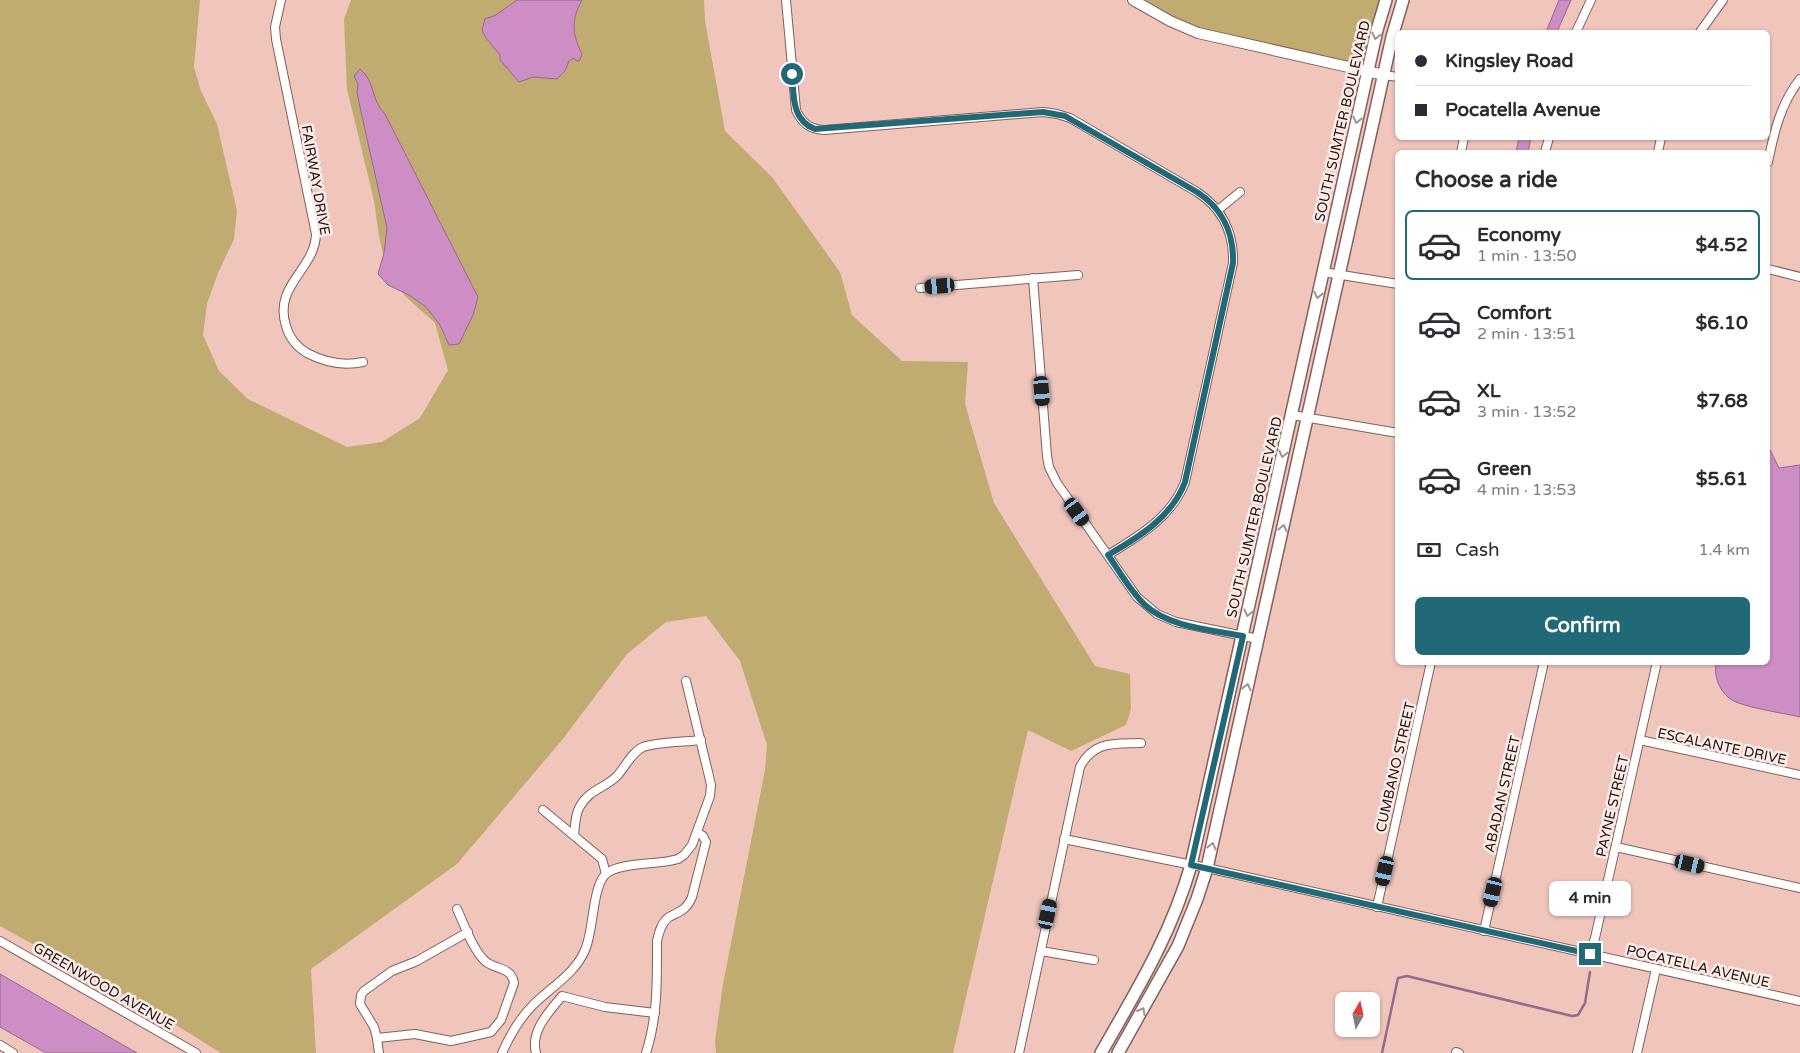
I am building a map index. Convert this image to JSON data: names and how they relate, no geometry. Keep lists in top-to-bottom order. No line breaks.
{"streets":{"main road":["SOUTH SUMTER BOULEVARD"],"street":["FAIRWAY DRIVE","ESCALANTE DRIVE","CUMBANO STREET","ABADAN STREET","PAYNE STREET","POCATELLA AVENUE","GREENWOOD AVENUE"]},"crossings":[["SOUTH SUMTER BOULEVARD","POCATELLA AVENUE"],["ESCALANTE DRIVE","PAYNE STREET"],["CUMBANO STREET","POCATELLA AVENUE"],["ABADAN STREET","POCATELLA AVENUE"],["PAYNE STREET","POCATELLA AVENUE"]],"north":"top","page":{"banner":["Kingsley Road","Pocatella Avenue"],"heading":"Choose a ride","list":[{"name":"Economy","note":"1 min · 13:50","value":"$4.52"},{"name":"Comfort","note":"2 min · 13:51","value":"$6.10"},{"name":"XL","note":"3 min · 13:52","value":"$7.68"},{"name":"Green","note":"4 min · 13:53","value":"$5.61"}],"pay":["Cash","1.4 km"],"buttons":"Confirm","bubble":"4 min"}}
